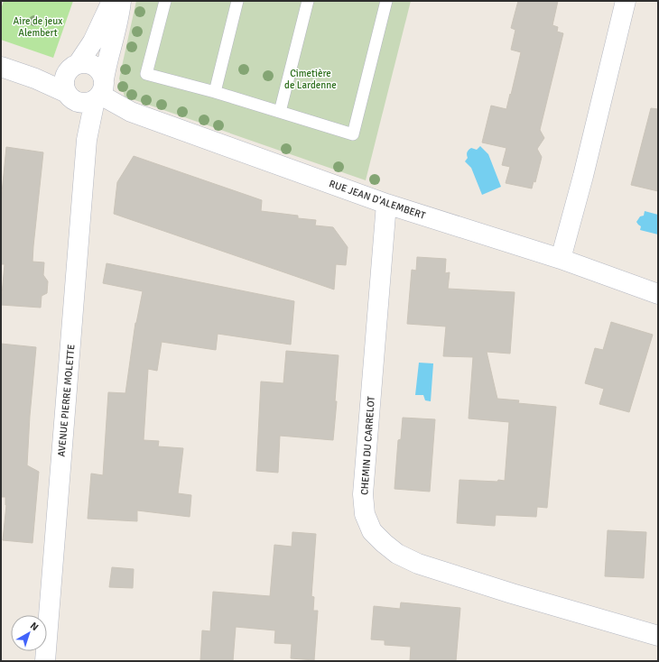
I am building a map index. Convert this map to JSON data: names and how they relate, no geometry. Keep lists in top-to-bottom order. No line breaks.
{"streets":{"street":["RUE JEAN D'ALEMBERT","AVENUE PIERRE MOLETTE","CHEMIN DU CARRELOT"]},"crossings":[["RUE JEAN D'ALEMBERT","AVENUE PIERRE MOLETTE"],["RUE JEAN D'ALEMBERT","CHEMIN DU CARRELOT"]],"parks":["Aire de jeux Alembert","Cimetière de Lardenne"],"north":"top right"}
